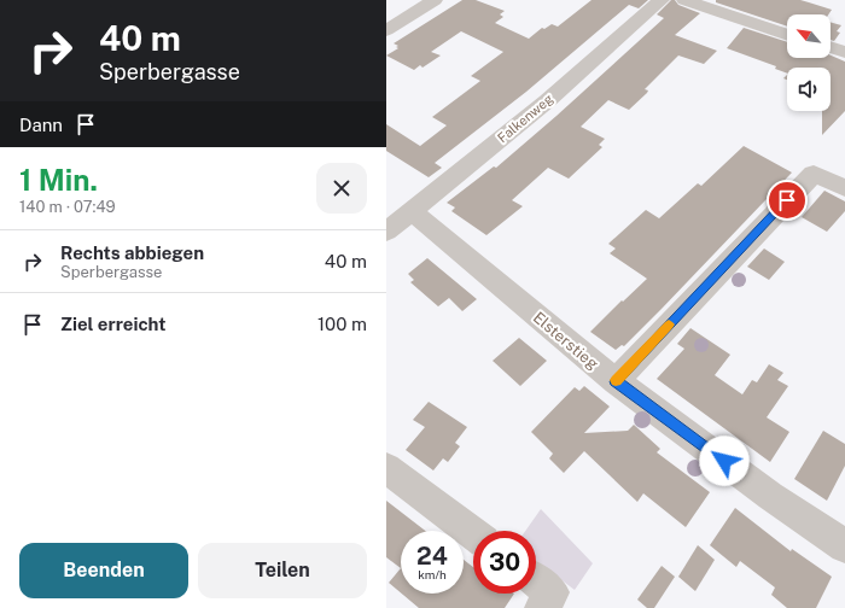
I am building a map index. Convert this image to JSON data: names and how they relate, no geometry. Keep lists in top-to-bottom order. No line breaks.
{"streets":{"street":["Falkenweg","Elsterstieg"]},"crossings":[["Falkenweg","Elsterstieg"]],"north":"top left","page":{"turn":["40 m","Sperbergasse"],"then":"Dann","heading":["1 Min.","140 m · 07:49"],"list":[{"name":"Rechts abbiegen","note":"Sperbergasse","value":"40 m"},{"name":"Ziel erreicht","value":"100 m"}],"speed":"24 km/h","limit":"30","buttons":["Beenden","Teilen"]}}
